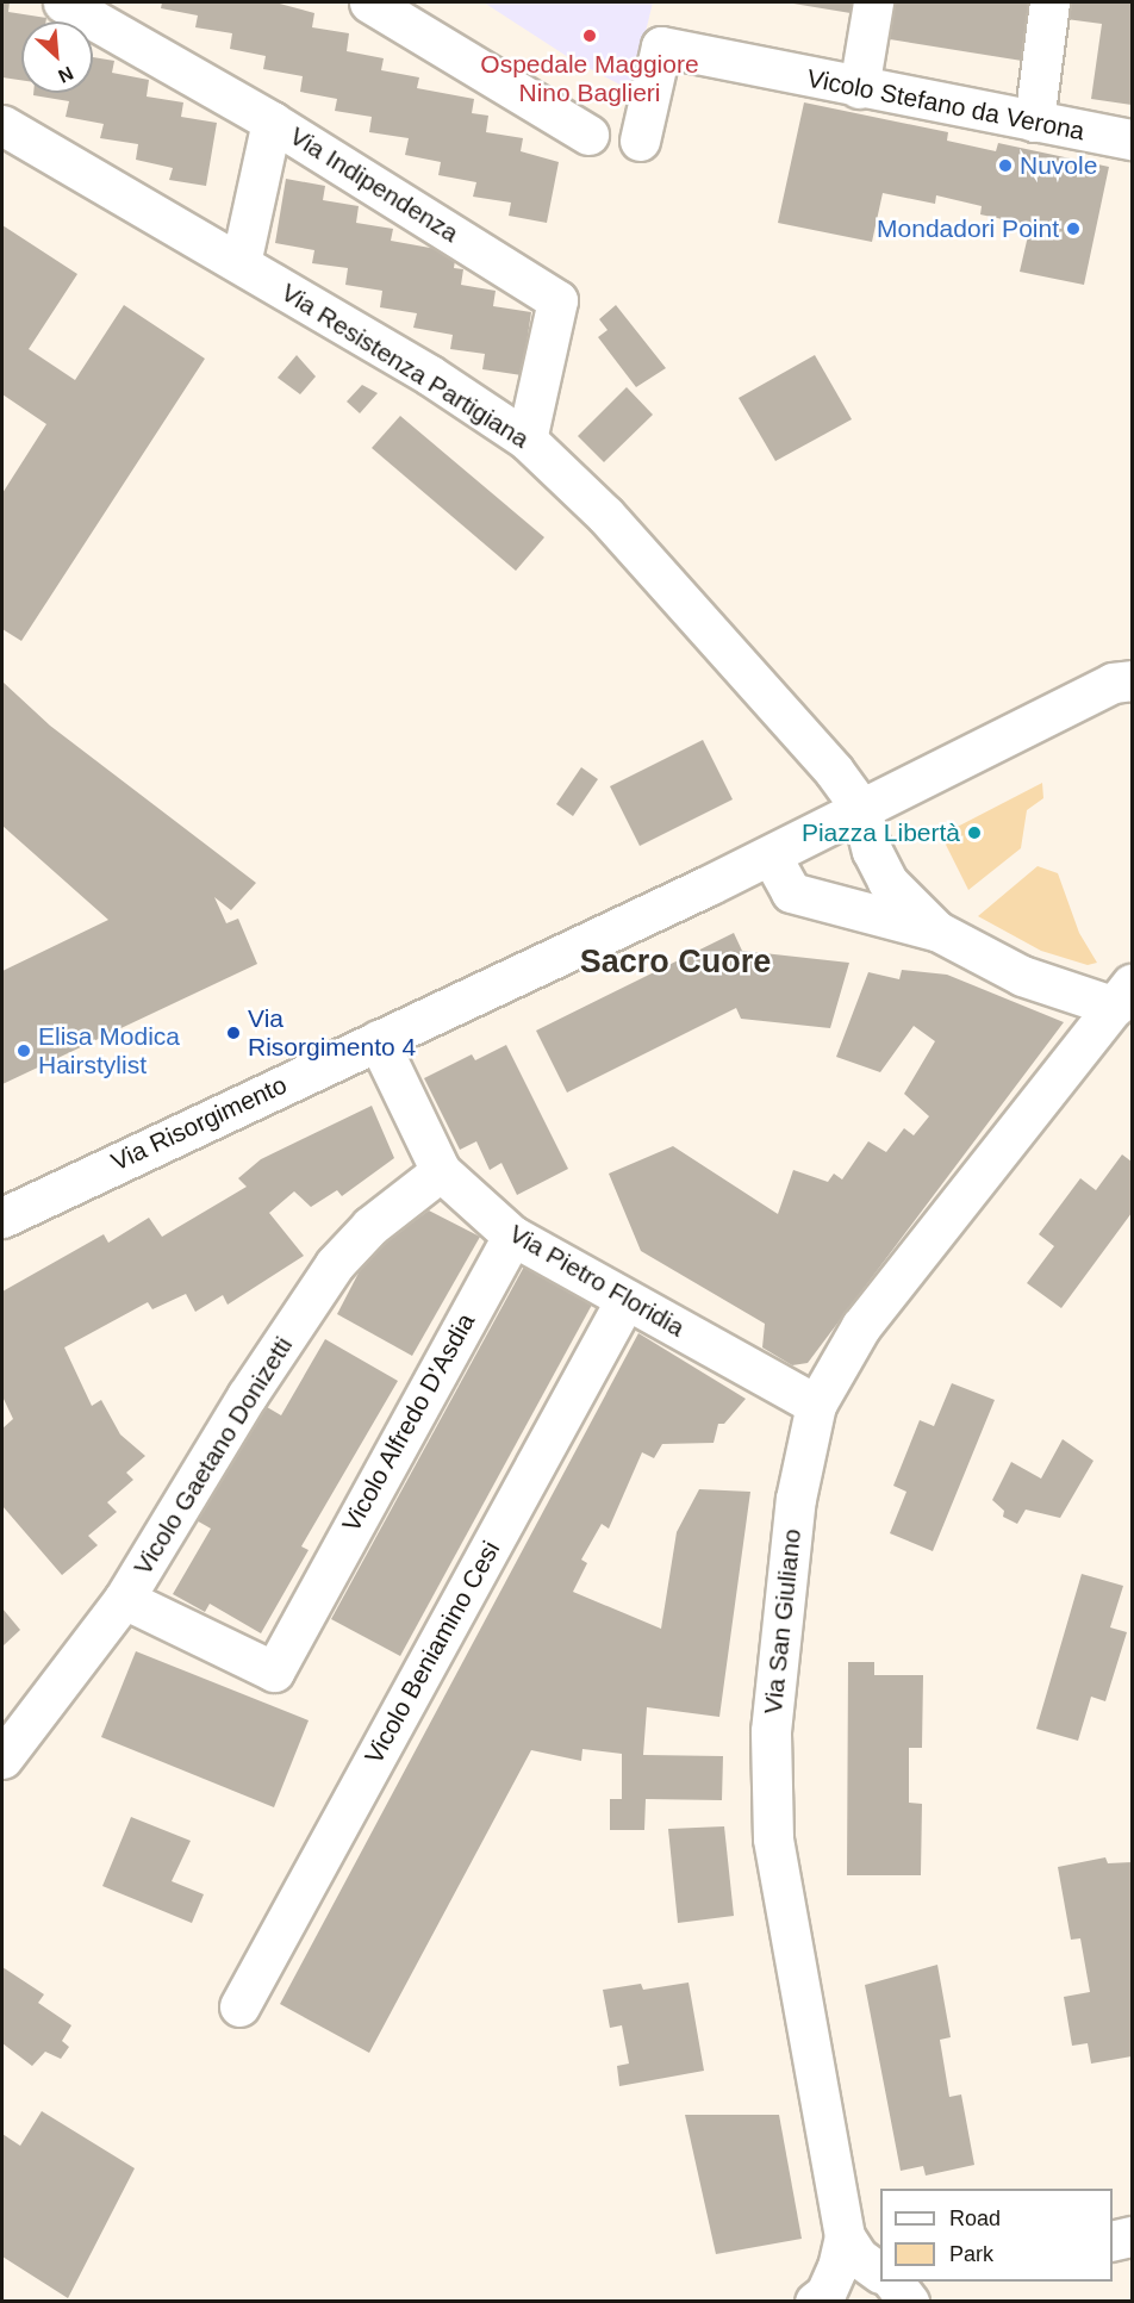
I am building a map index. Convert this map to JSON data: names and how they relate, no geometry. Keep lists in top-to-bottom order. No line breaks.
{"streets":{"street":["Vicolo Stefano da Verona","Via Indipendenza","Via Resistenza Partigiana","Via Risorgimento","Via Pietro Floridia","Vicolo Alfredo D'Asdia","Vicolo Gaetano Donizetti","Via San Giuliano","Vicolo Beniamino Cesi"]},"crossings":[["Via Indipendenza","Via Resistenza Partigiana"],["Via Resistenza Partigiana","Via Risorgimento"],["Via Risorgimento","Via Pietro Floridia"],["Via Pietro Floridia","Vicolo Alfredo D'Asdia"],["Via Pietro Floridia","Vicolo Gaetano Donizetti"],["Via Pietro Floridia","Via San Giuliano"],["Via Pietro Floridia","Vicolo Beniamino Cesi"],["Vicolo Alfredo D'Asdia","Vicolo Gaetano Donizetti"]],"districts":["Sacro Cuore"],"places":["Ospedale Maggiore Nino Baglieri","Nuvole","Mondadori Point","Piazza Libertà","Via Risorgimento 4","Elisa Modica Hairstylist"],"legend":["Road","Park"],"north":"bottom right"}
